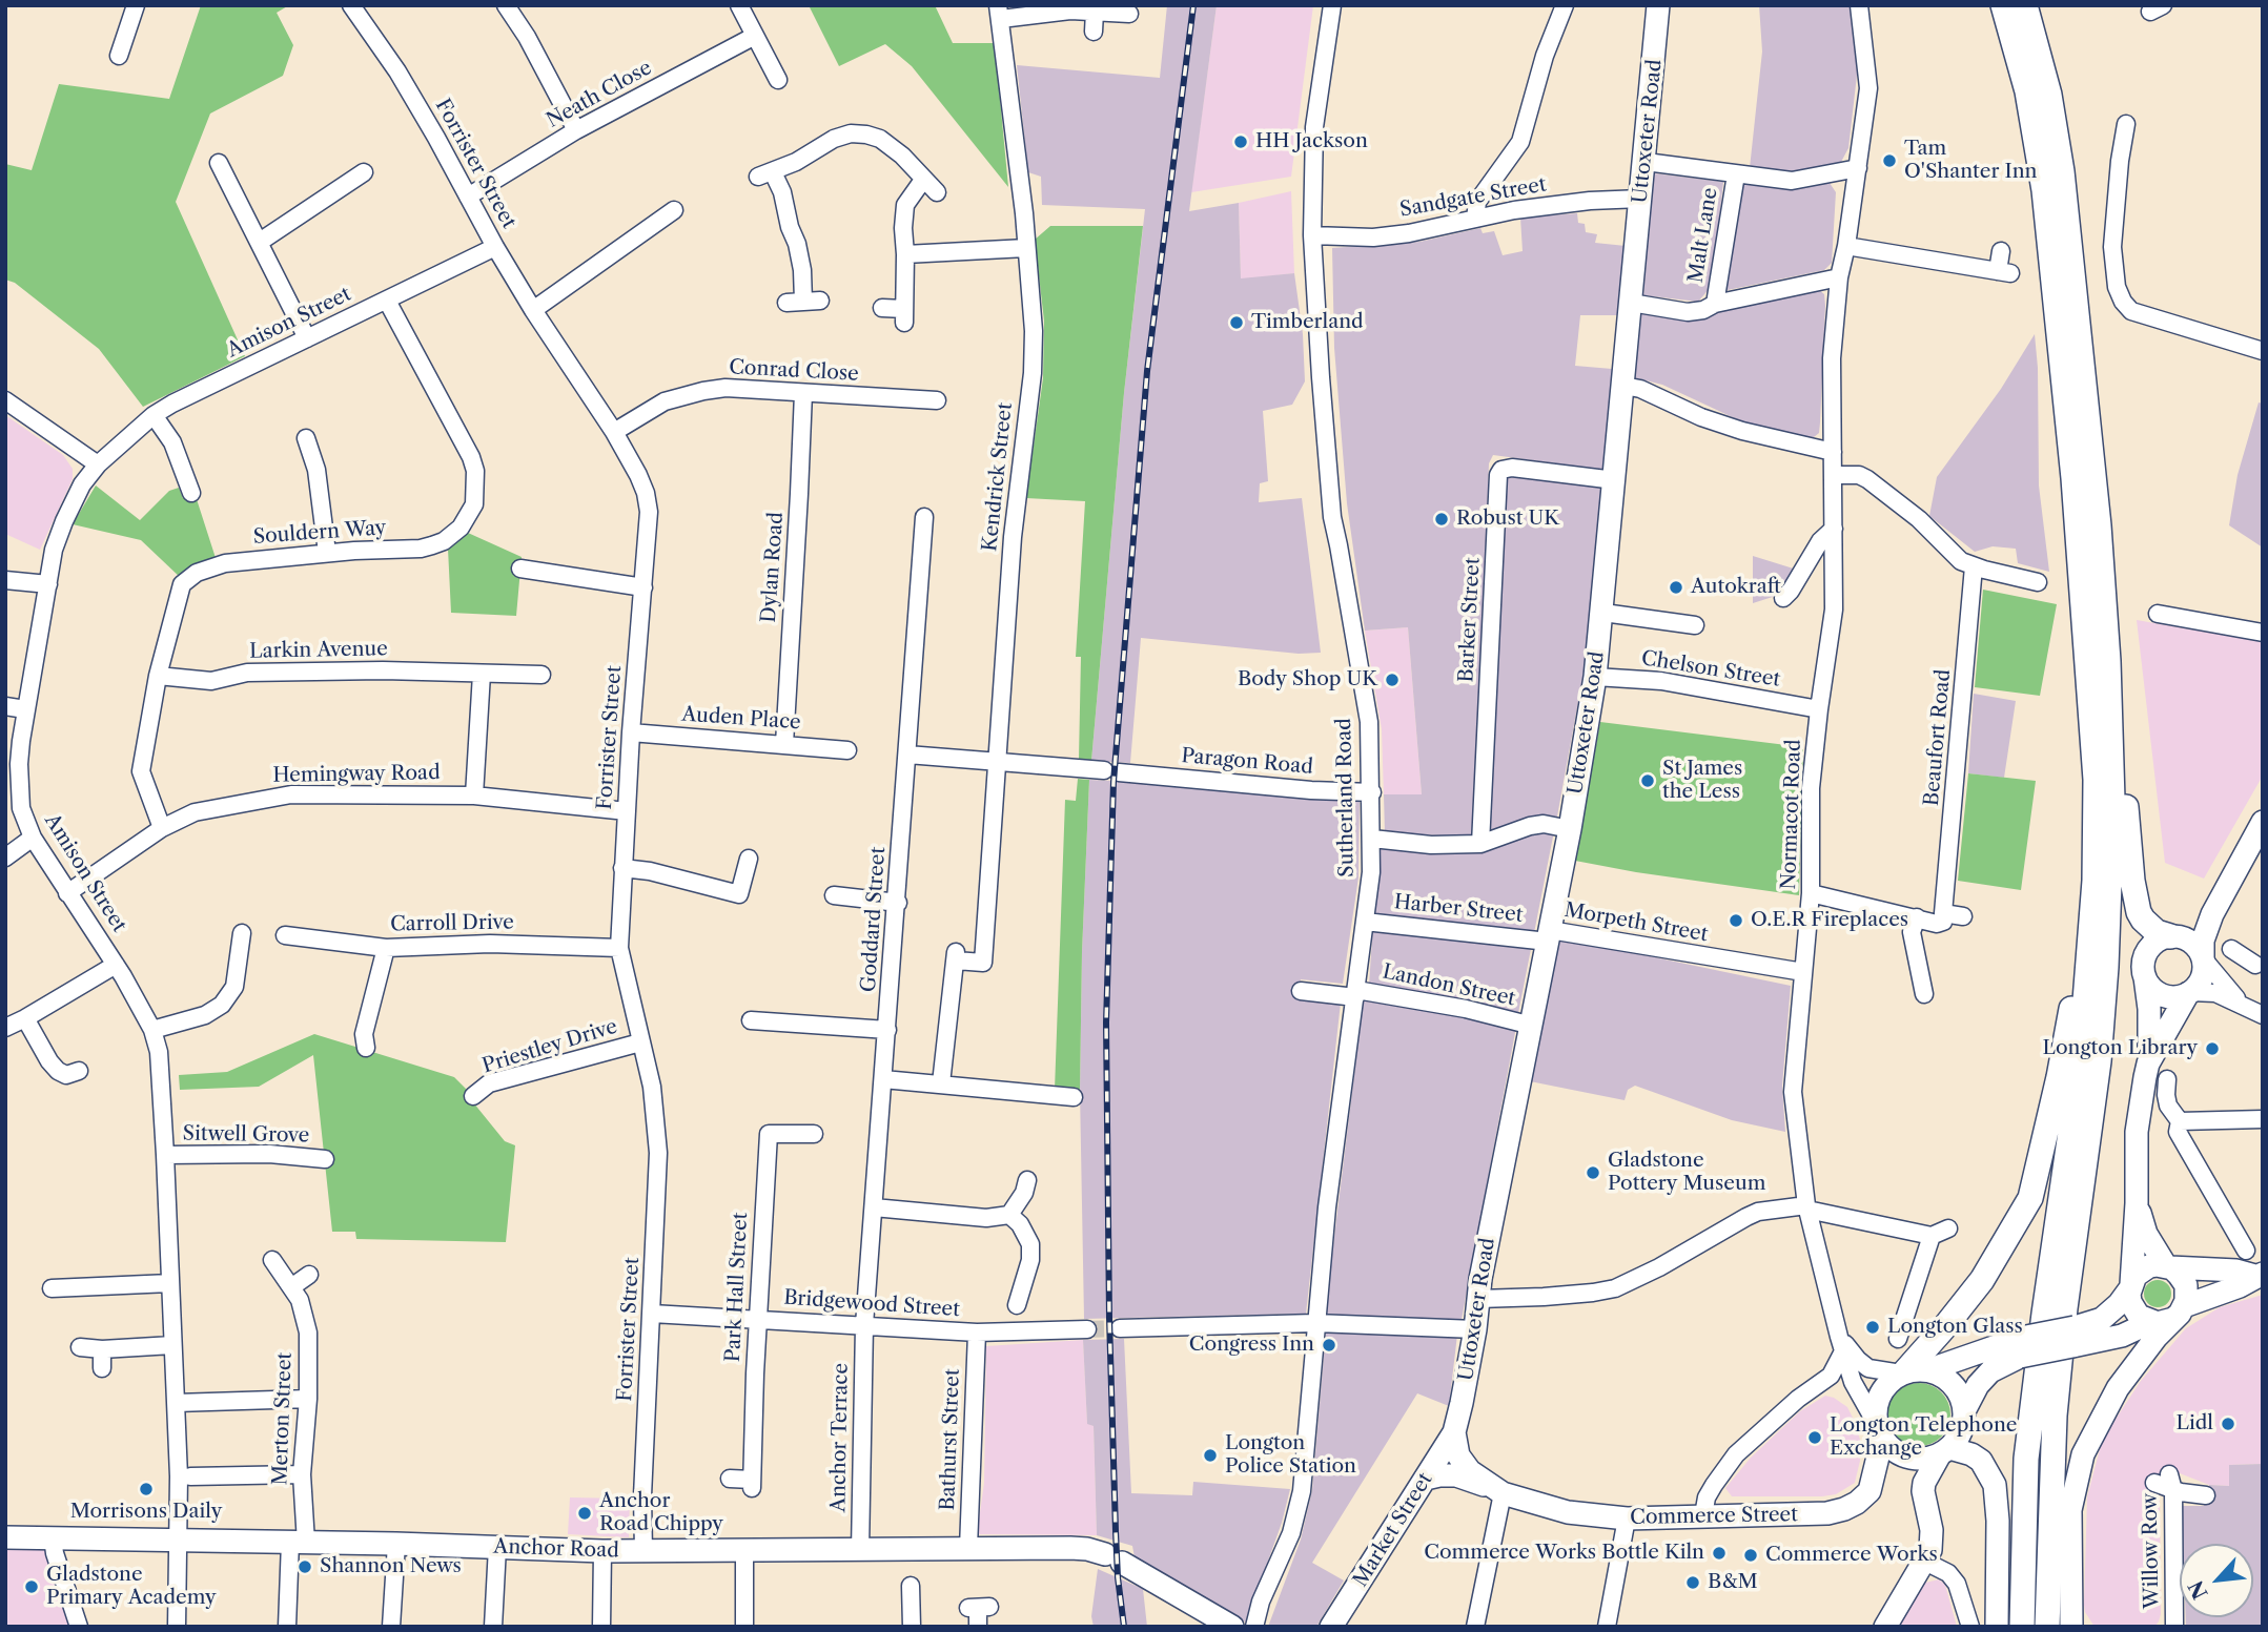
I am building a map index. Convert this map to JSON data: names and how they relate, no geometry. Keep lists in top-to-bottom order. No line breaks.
{"streets":{"main road":["Uttoxeter Road","Commerce Street","Market Street","Anchor Road"],"street":["Neath Close","Forrister Street","Sandgate Street","Malt Lane","Amison Street","Conrad Close","Kendrick Street","Souldern Way","Dylan Road","Barker Street","Larkin Avenue","Chelson Street","Auden Place","Beaufort Road","Paragon Road","Hemingway Road","Sutherland Road","Normacot Road","Harber Street","Goddard Street","Morpeth Street","Carroll Drive","Landon Street","Priestley Drive","Sitwell Grove","Park Hall Street","Bridgewood Street","Merton Street","Anchor Terrace","Bathurst Street","Willow Row"]},"crossings":[["Neath Close","Forrister Street"],["Uttoxeter Road","Sandgate Street"],["Uttoxeter Road","Barker Street"],["Uttoxeter Road","Chelson Street"],["Uttoxeter Road","Harber Street"],["Uttoxeter Road","Morpeth Street"],["Uttoxeter Road","Landon Street"],["Uttoxeter Road","Commerce Street"],["Uttoxeter Road","Market Street"],["Forrister Street","Amison Street"],["Forrister Street","Conrad Close"],["Forrister Street","Auden Place"],["Forrister Street","Hemingway Road"],["Forrister Street","Carroll Drive"],["Forrister Street","Priestley Drive"],["Forrister Street","Bridgewood Street"],["Forrister Street","Anchor Road"],["Sandgate Street","Sutherland Road"],["Amison Street","Souldern Way"],["Amison Street","Hemingway Road"],["Amison Street","Sitwell Grove"],["Amison Street","Anchor Road"],["Conrad Close","Dylan Road"],["Kendrick Street","Paragon Road"],["Souldern Way","Larkin Avenue"],["Souldern Way","Hemingway Road"],["Dylan Road","Auden Place"],["Chelson Street","Normacot Road"],["Paragon Road","Sutherland Road"],["Paragon Road","Goddard Street"],["Sutherland Road","Harber Street"],["Sutherland Road","Landon Street"],["Normacot Road","Morpeth Street"],["Normacot Road","Commerce Street"],["Harber Street","Morpeth Street"],["Goddard Street","Bridgewood Street"],["Goddard Street","Anchor Terrace"],["Park Hall Street","Bridgewood Street"],["Bridgewood Street","Anchor Terrace"],["Bridgewood Street","Bathurst Street"],["Merton Street","Anchor Road"],["Anchor Terrace","Anchor Road"],["Bathurst Street","Anchor Road"],["Commerce Street","Market Street"]],"places":["HH Jackson","Tam O'Shanter Inn","Timberland","Robust UK","Autokraft","Body Shop UK","St James the Less","O.E.R Fireplaces","Longton Library","Gladstone Pottery Museum","Longton Glass","Congress Inn","Lidl","Longton Telephone Exchange","Longton Police Station","Morrisons Daily","Anchor Road Chippy","Commerce Works Bottle Kiln","Commerce Works","Shannon News","B&M","Gladstone Primary Academy"],"north":"bottom left"}
